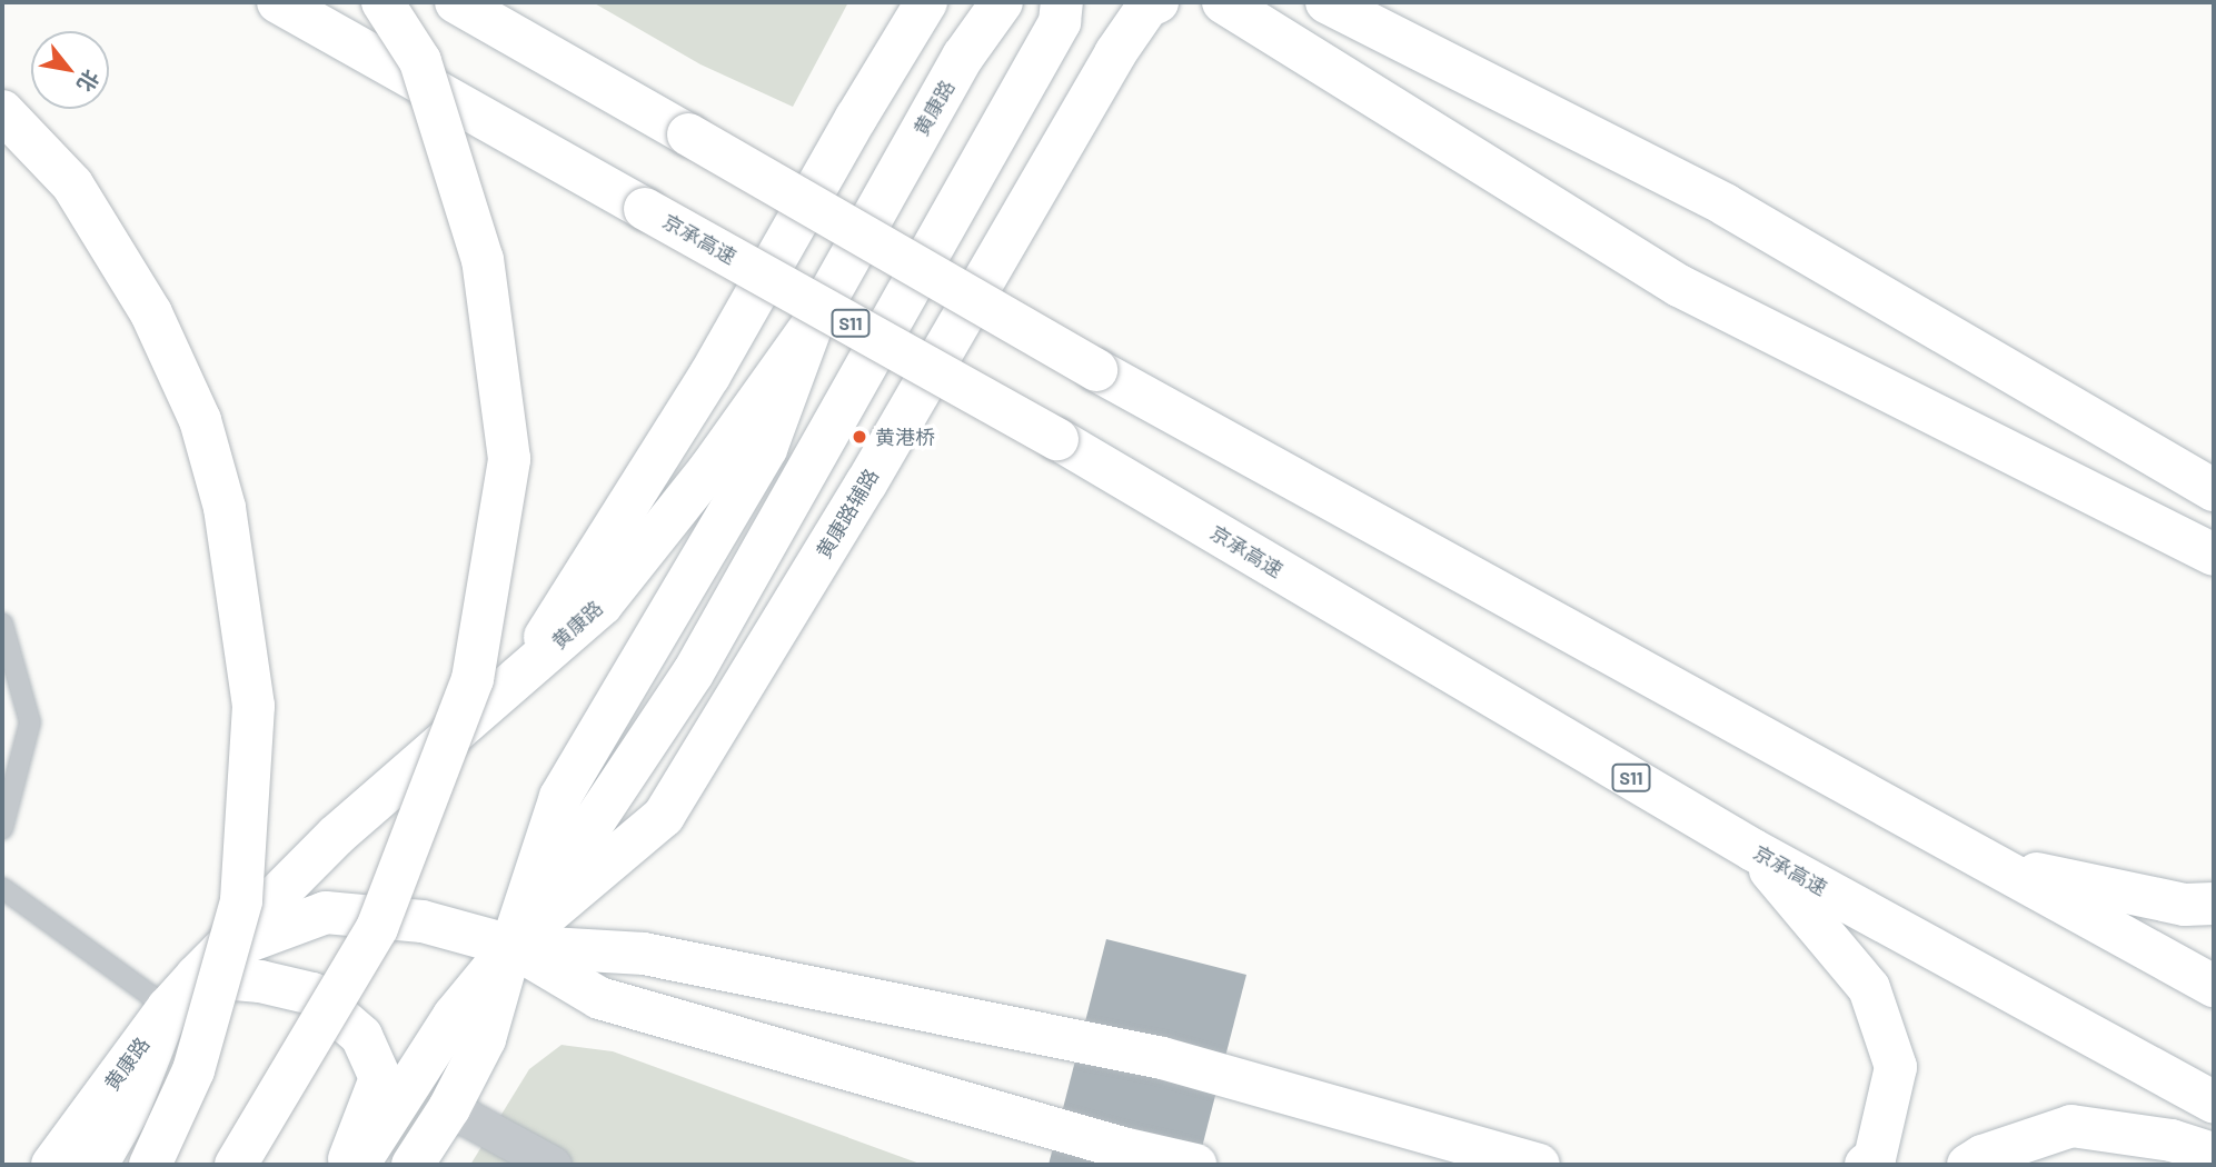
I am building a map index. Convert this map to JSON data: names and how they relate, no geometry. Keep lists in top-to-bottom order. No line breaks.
{"streets":{"main road":["黄康路","京承高速","S11","黄康路辅路"]},"places":["黄港桥"],"north":"bottom right"}
